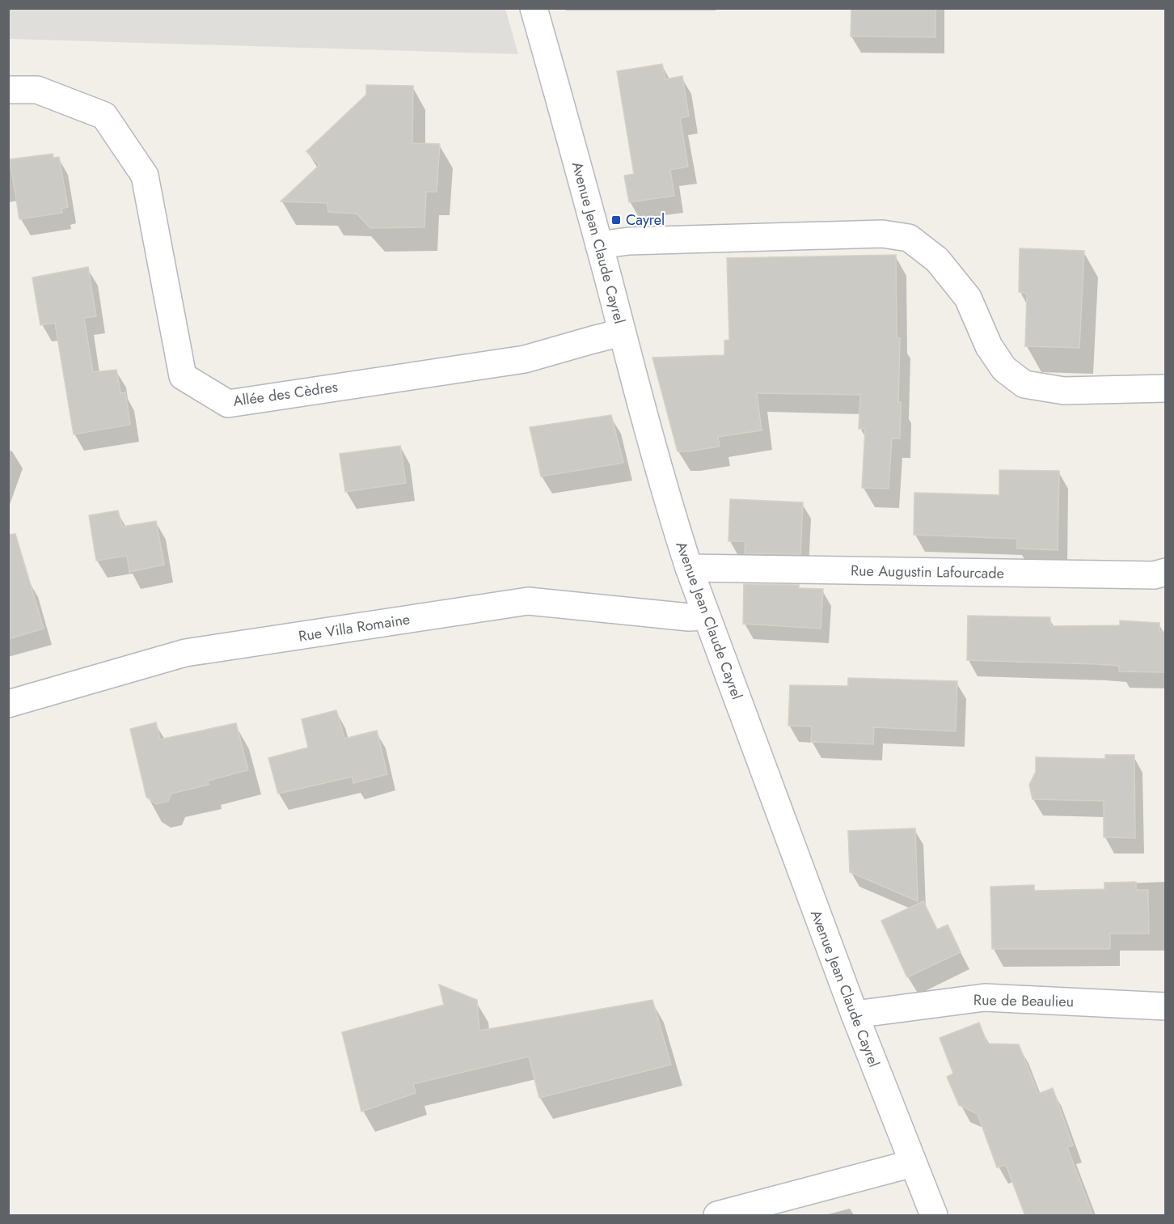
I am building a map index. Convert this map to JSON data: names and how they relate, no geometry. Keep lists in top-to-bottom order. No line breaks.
{"streets":{"street":["Avenue Jean Claude Cayrel","Allée des Cèdres","Rue Augustin Lafourcade","Rue Villa Romaine","Rue de Beaulieu"]},"crossings":[["Avenue Jean Claude Cayrel","Allée des Cèdres"],["Avenue Jean Claude Cayrel","Rue Augustin Lafourcade"],["Avenue Jean Claude Cayrel","Rue Villa Romaine"],["Avenue Jean Claude Cayrel","Rue de Beaulieu"]],"places":{"transit":["Cayrel"]}}
